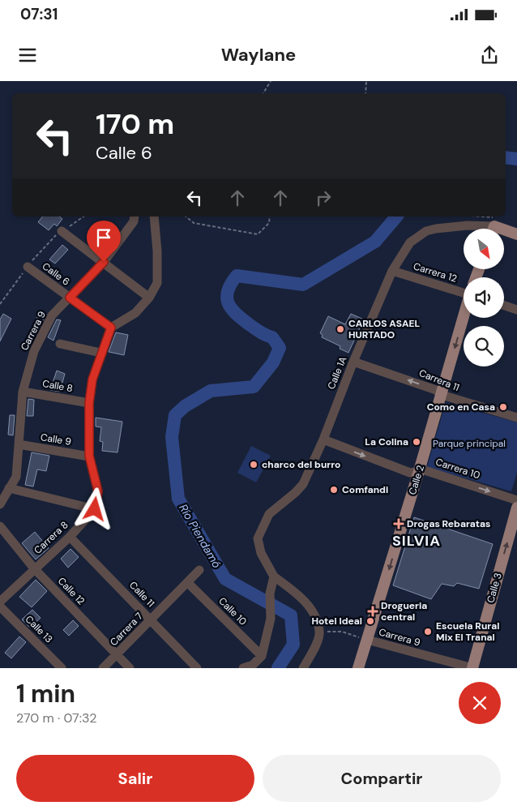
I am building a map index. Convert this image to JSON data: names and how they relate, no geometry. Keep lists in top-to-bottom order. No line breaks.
{"streets":{"main road":["Calle 2","Calle 3"],"street":["Carrera 12","Calle 6","Carrera 9","Calle 1A","Carrera 11","Calle 8","Calle 9","Carrera 10","Carrera 8","Calle 12","Calle 11","Calle 10","Calle 13","Carrera 7"]},"crossings":[["Carrera 12","Calle 1A"],["Calle 6","Carrera 9"],["Carrera 9","Calle 8"],["Carrera 9","Calle 9"],["Carrera 9","Calle 2"],["Carrera 9","Calle 3"],["Calle 1A","Carrera 11"],["Calle 1A","Carrera 10"],["Carrera 11","Calle 2"],["Carrera 10","Calle 2"],["Carrera 8","Calle 12"],["Carrera 8","Calle 11"],["Calle 12","Carrera 7"],["Calle 11","Carrera 7"],["Calle 10","Carrera 7"]],"one_way":["Carrera 11","Carrera 10","Calle 2","Calle 3"],"districts":["SILVIA"],"water":["Río Piendamó"],"parks":["Parque principal"],"places":{"other":["CARLOS ASAEL HURTADO","Como en Casa","La Colina","charco del burro","Comfandi","Hotel Ideal","Escuela Rural Mix El Tranal"],"health":["Drogas Rebaratas","Drogueria central"]},"north":"bottom right","page":{"status":"07:31","header":"Waylane","turn":["170 m","Calle 6"],"heading":["1 min","270 m · 07:32"],"buttons":["Salir","Compartir"]}}
